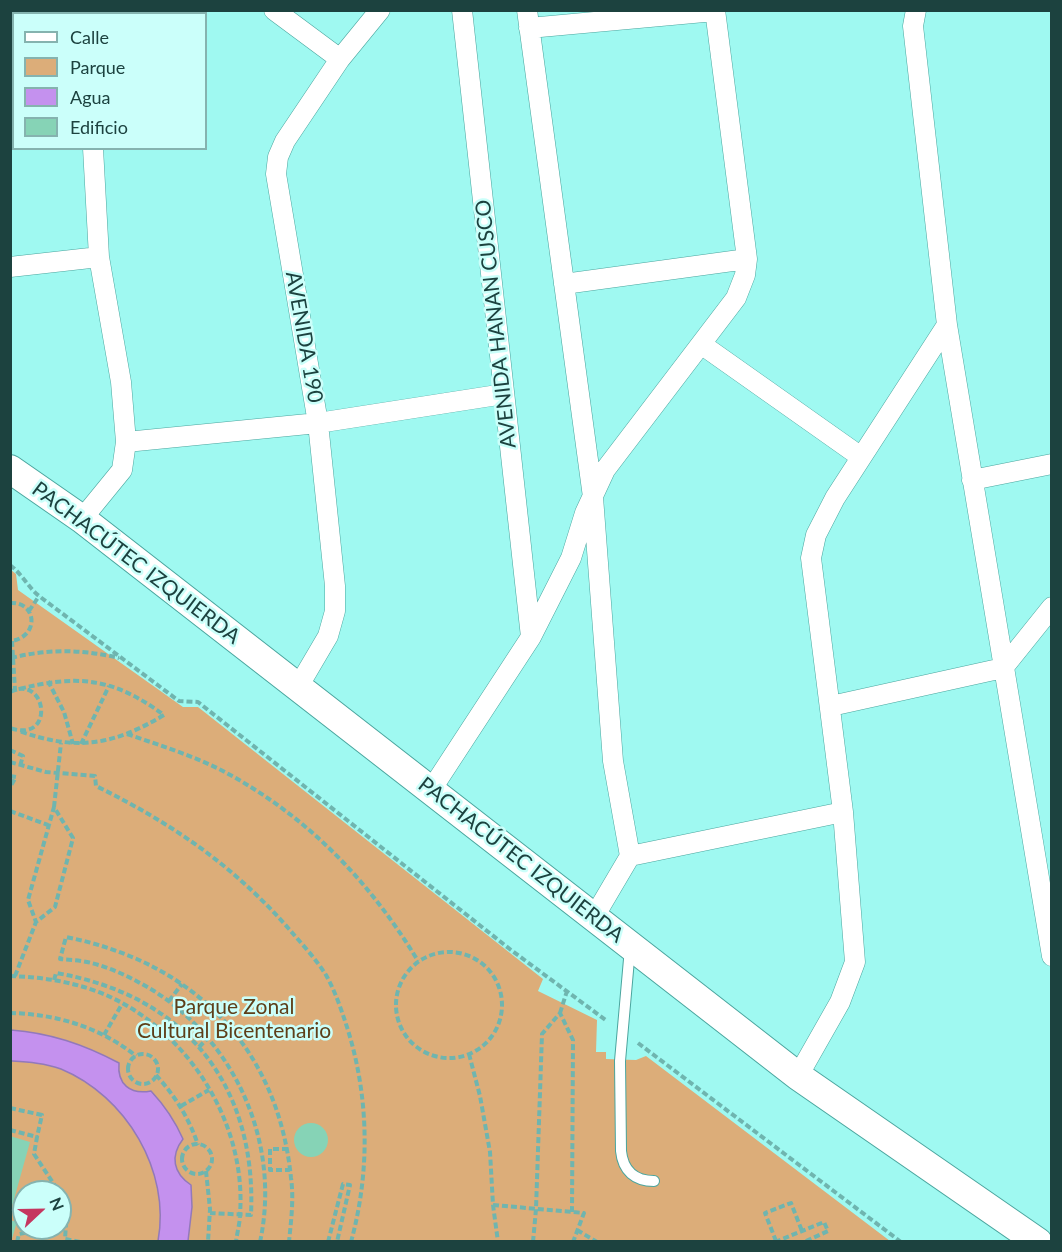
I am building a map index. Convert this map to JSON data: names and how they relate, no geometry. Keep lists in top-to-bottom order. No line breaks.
{"streets":{"street":["AVENIDA HANAN CUSCO","AVENIDA 190","PACHACÚTEC IZQUIERDA"]},"crossings":[["AVENIDA 190","PACHACÚTEC IZQUIERDA"]],"parks":["Parque Zonal Cultural Bicentenario"],"legend":["Calle","Parque","Agua","Edificio"],"north":"right"}
